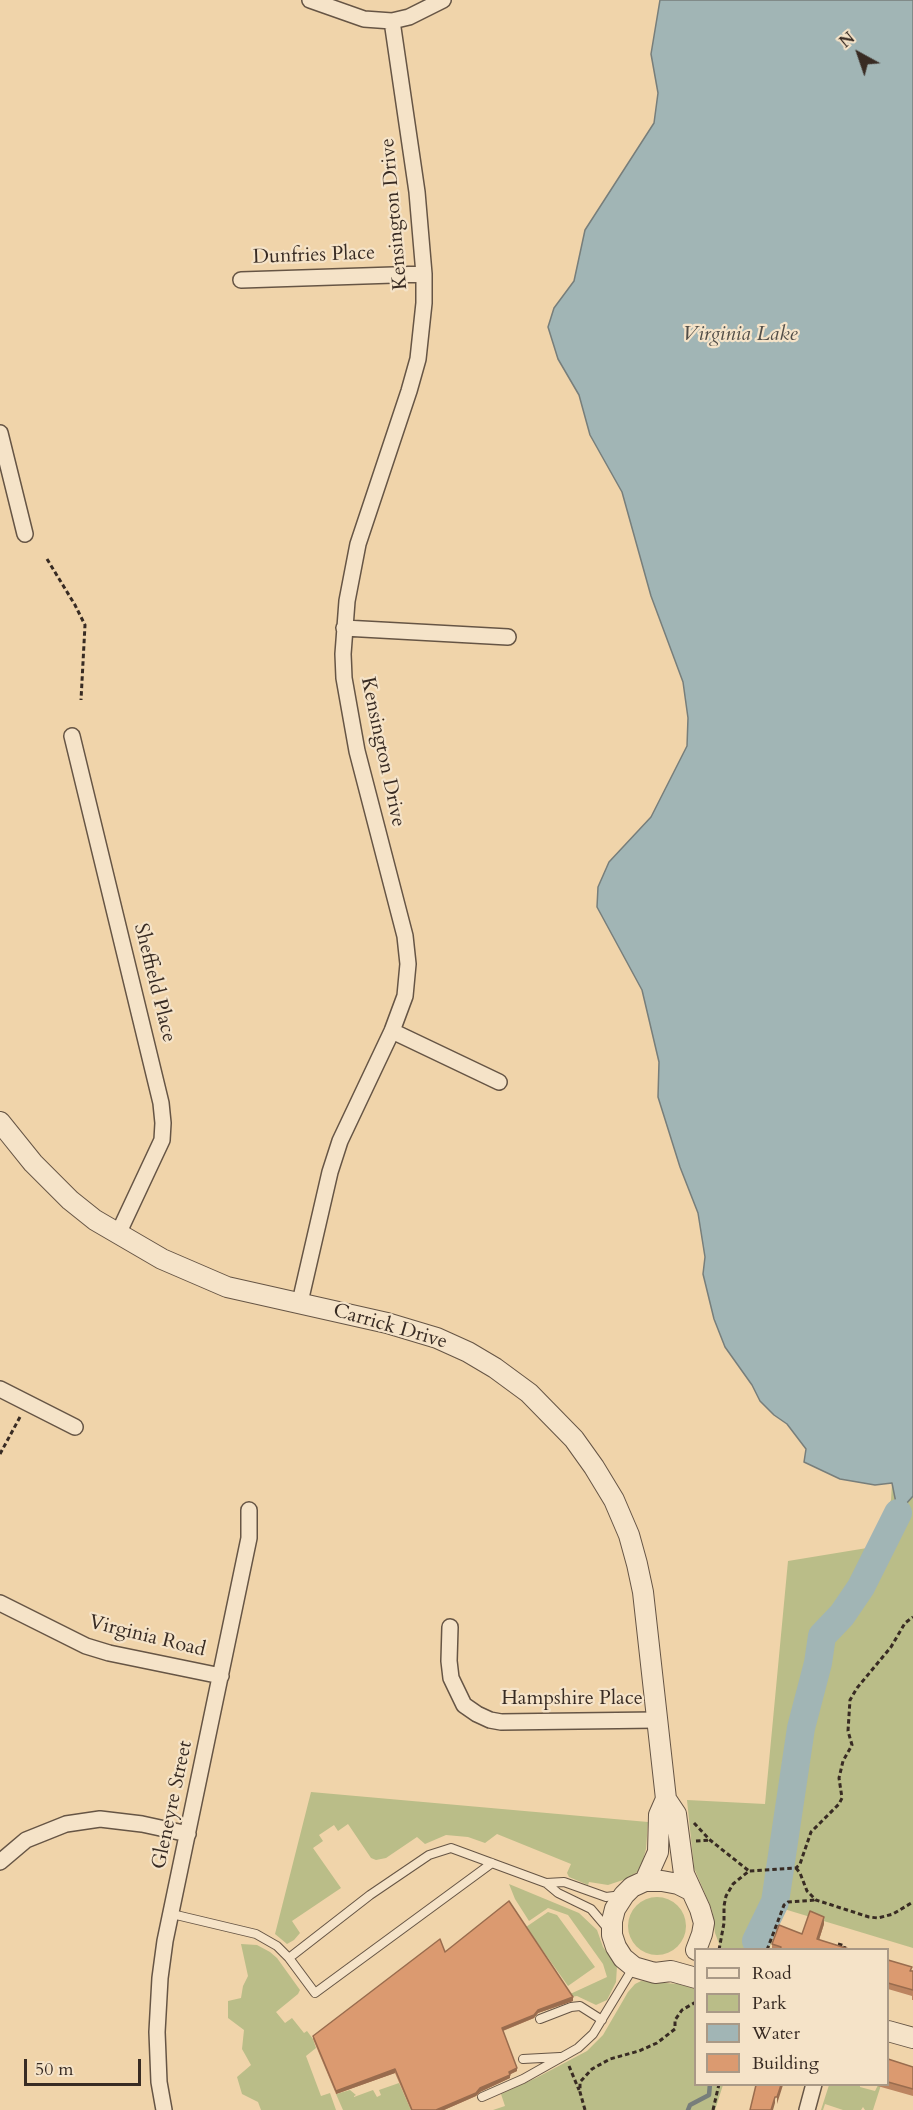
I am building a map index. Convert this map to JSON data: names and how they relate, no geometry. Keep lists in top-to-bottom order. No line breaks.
{"streets":{"street":["Kensington Drive","Dunfries Place","Sheffield Place","Carrick Drive","Virginia Road","Hampshire Place","Gleneyre Street"]},"crossings":[["Kensington Drive","Dunfries Place"],["Kensington Drive","Carrick Drive"],["Sheffield Place","Carrick Drive"],["Carrick Drive","Hampshire Place"],["Virginia Road","Gleneyre Street"]],"water":["Virginia Lake"],"legend":["Road","Park","Water","Building"],"scale_bar":"50 m","north":"top left"}
